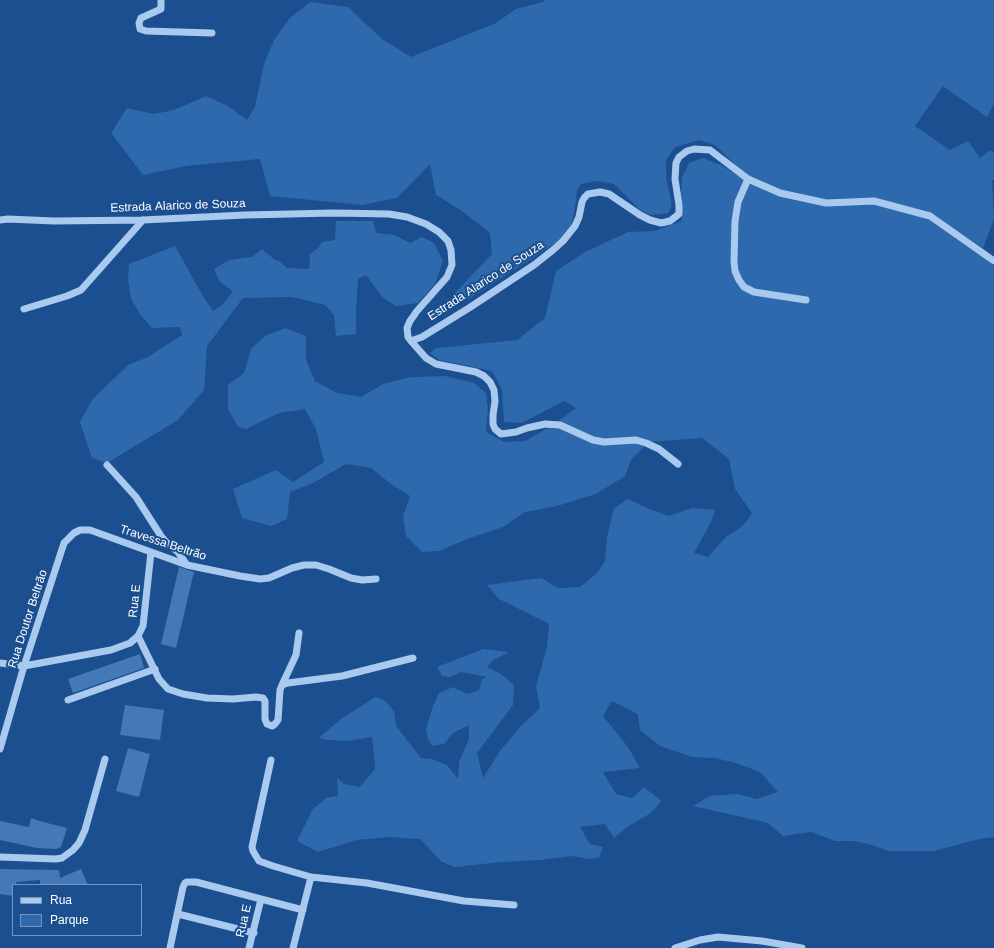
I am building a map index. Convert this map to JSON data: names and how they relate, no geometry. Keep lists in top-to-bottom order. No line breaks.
{"streets":{"street":["Estrada Alarico de Souza","Travessa Beltrão","Rua E","Rua Doutor Beltrão"]},"crossings":[["Travessa Beltrão","Rua E"],["Travessa Beltrão","Rua Doutor Beltrão"],["Rua E","Rua Doutor Beltrão"]],"legend":["Rua","Parque"]}
